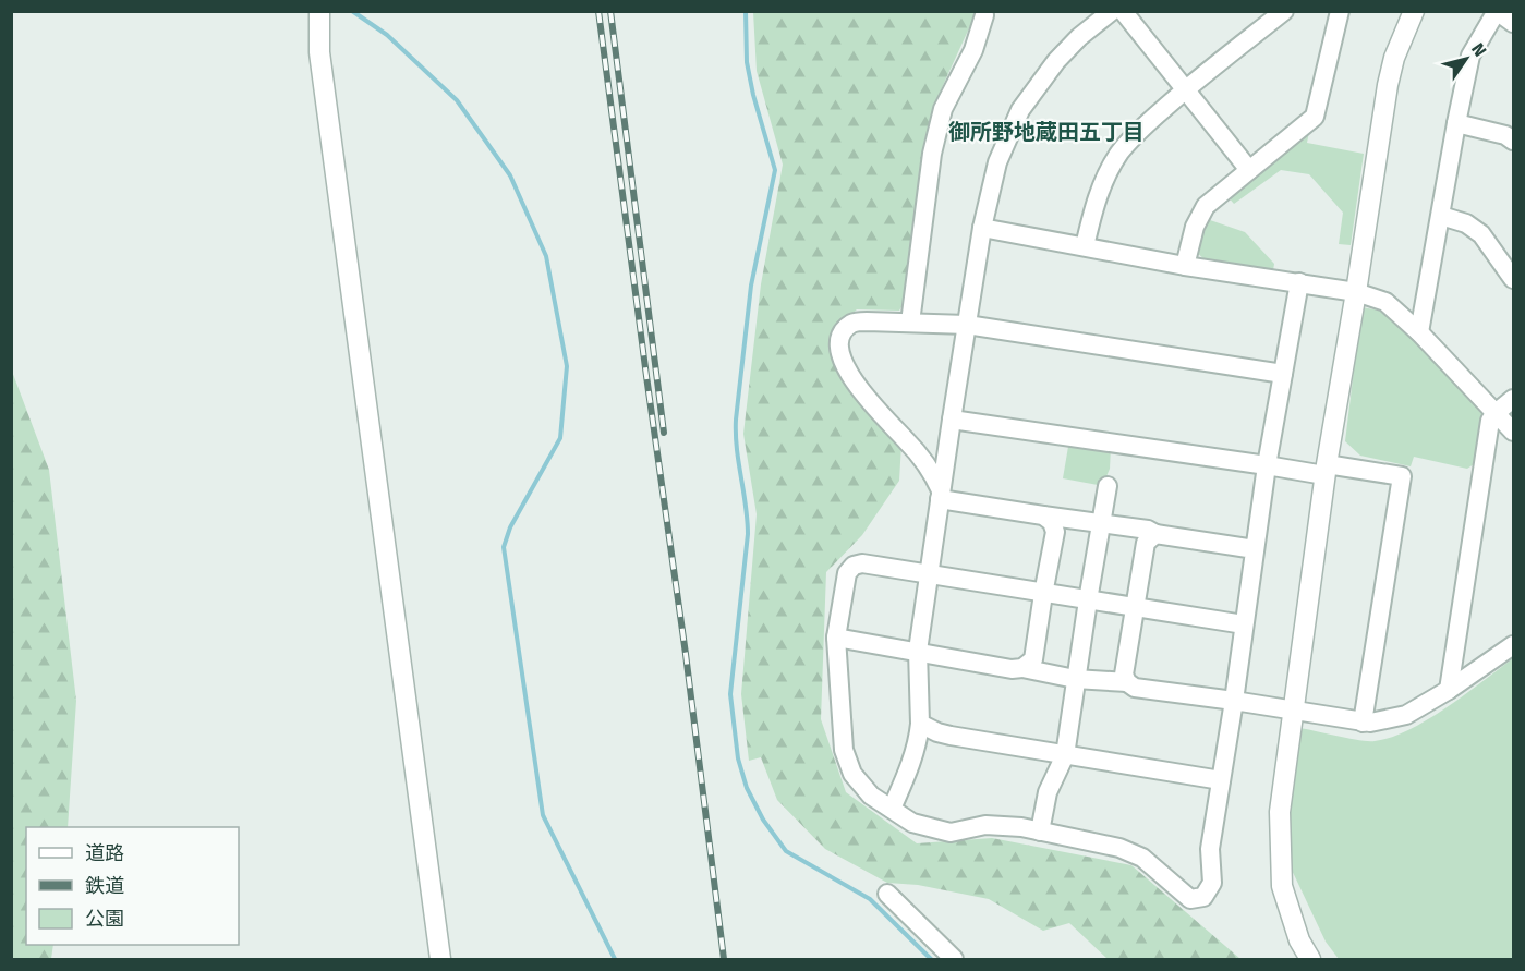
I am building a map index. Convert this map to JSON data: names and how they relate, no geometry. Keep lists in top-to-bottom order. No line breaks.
{"districts":["御所野地蔵田五丁目"],"legend":["道路","鉄道","公園"],"north":"top right"}
